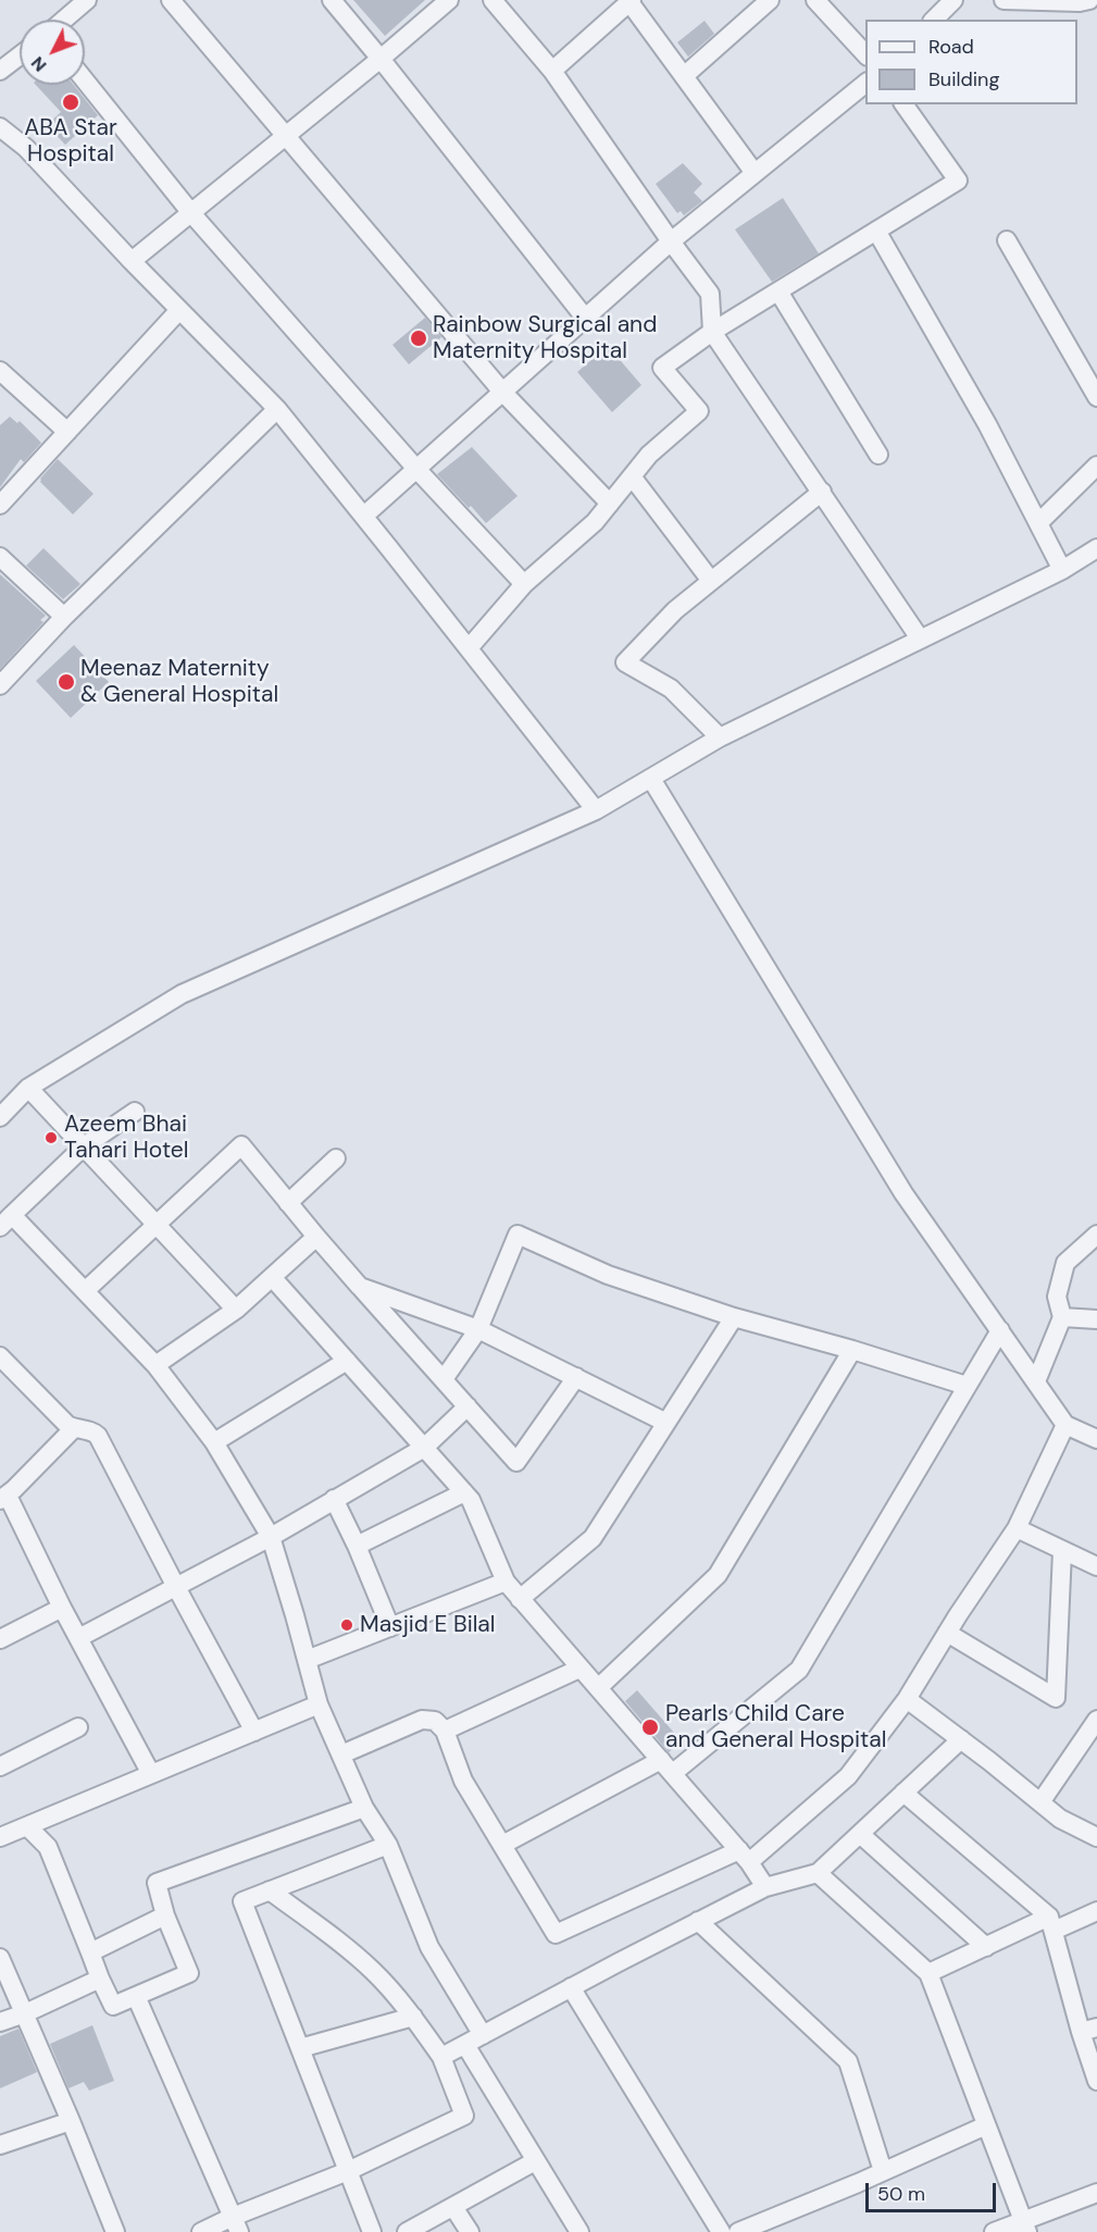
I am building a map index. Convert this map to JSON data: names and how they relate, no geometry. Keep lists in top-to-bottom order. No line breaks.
{"places":["ABA Star Hospital","Rainbow Surgical and Maternity Hospital","Meenaz Maternity & General Hospital","Azeem Bhai Tahari Hotel","Masjid E Bilal","Pearls Child Care and General Hospital"],"legend":["Road","Building"],"scale_bar":"50 m","north":"bottom left"}
